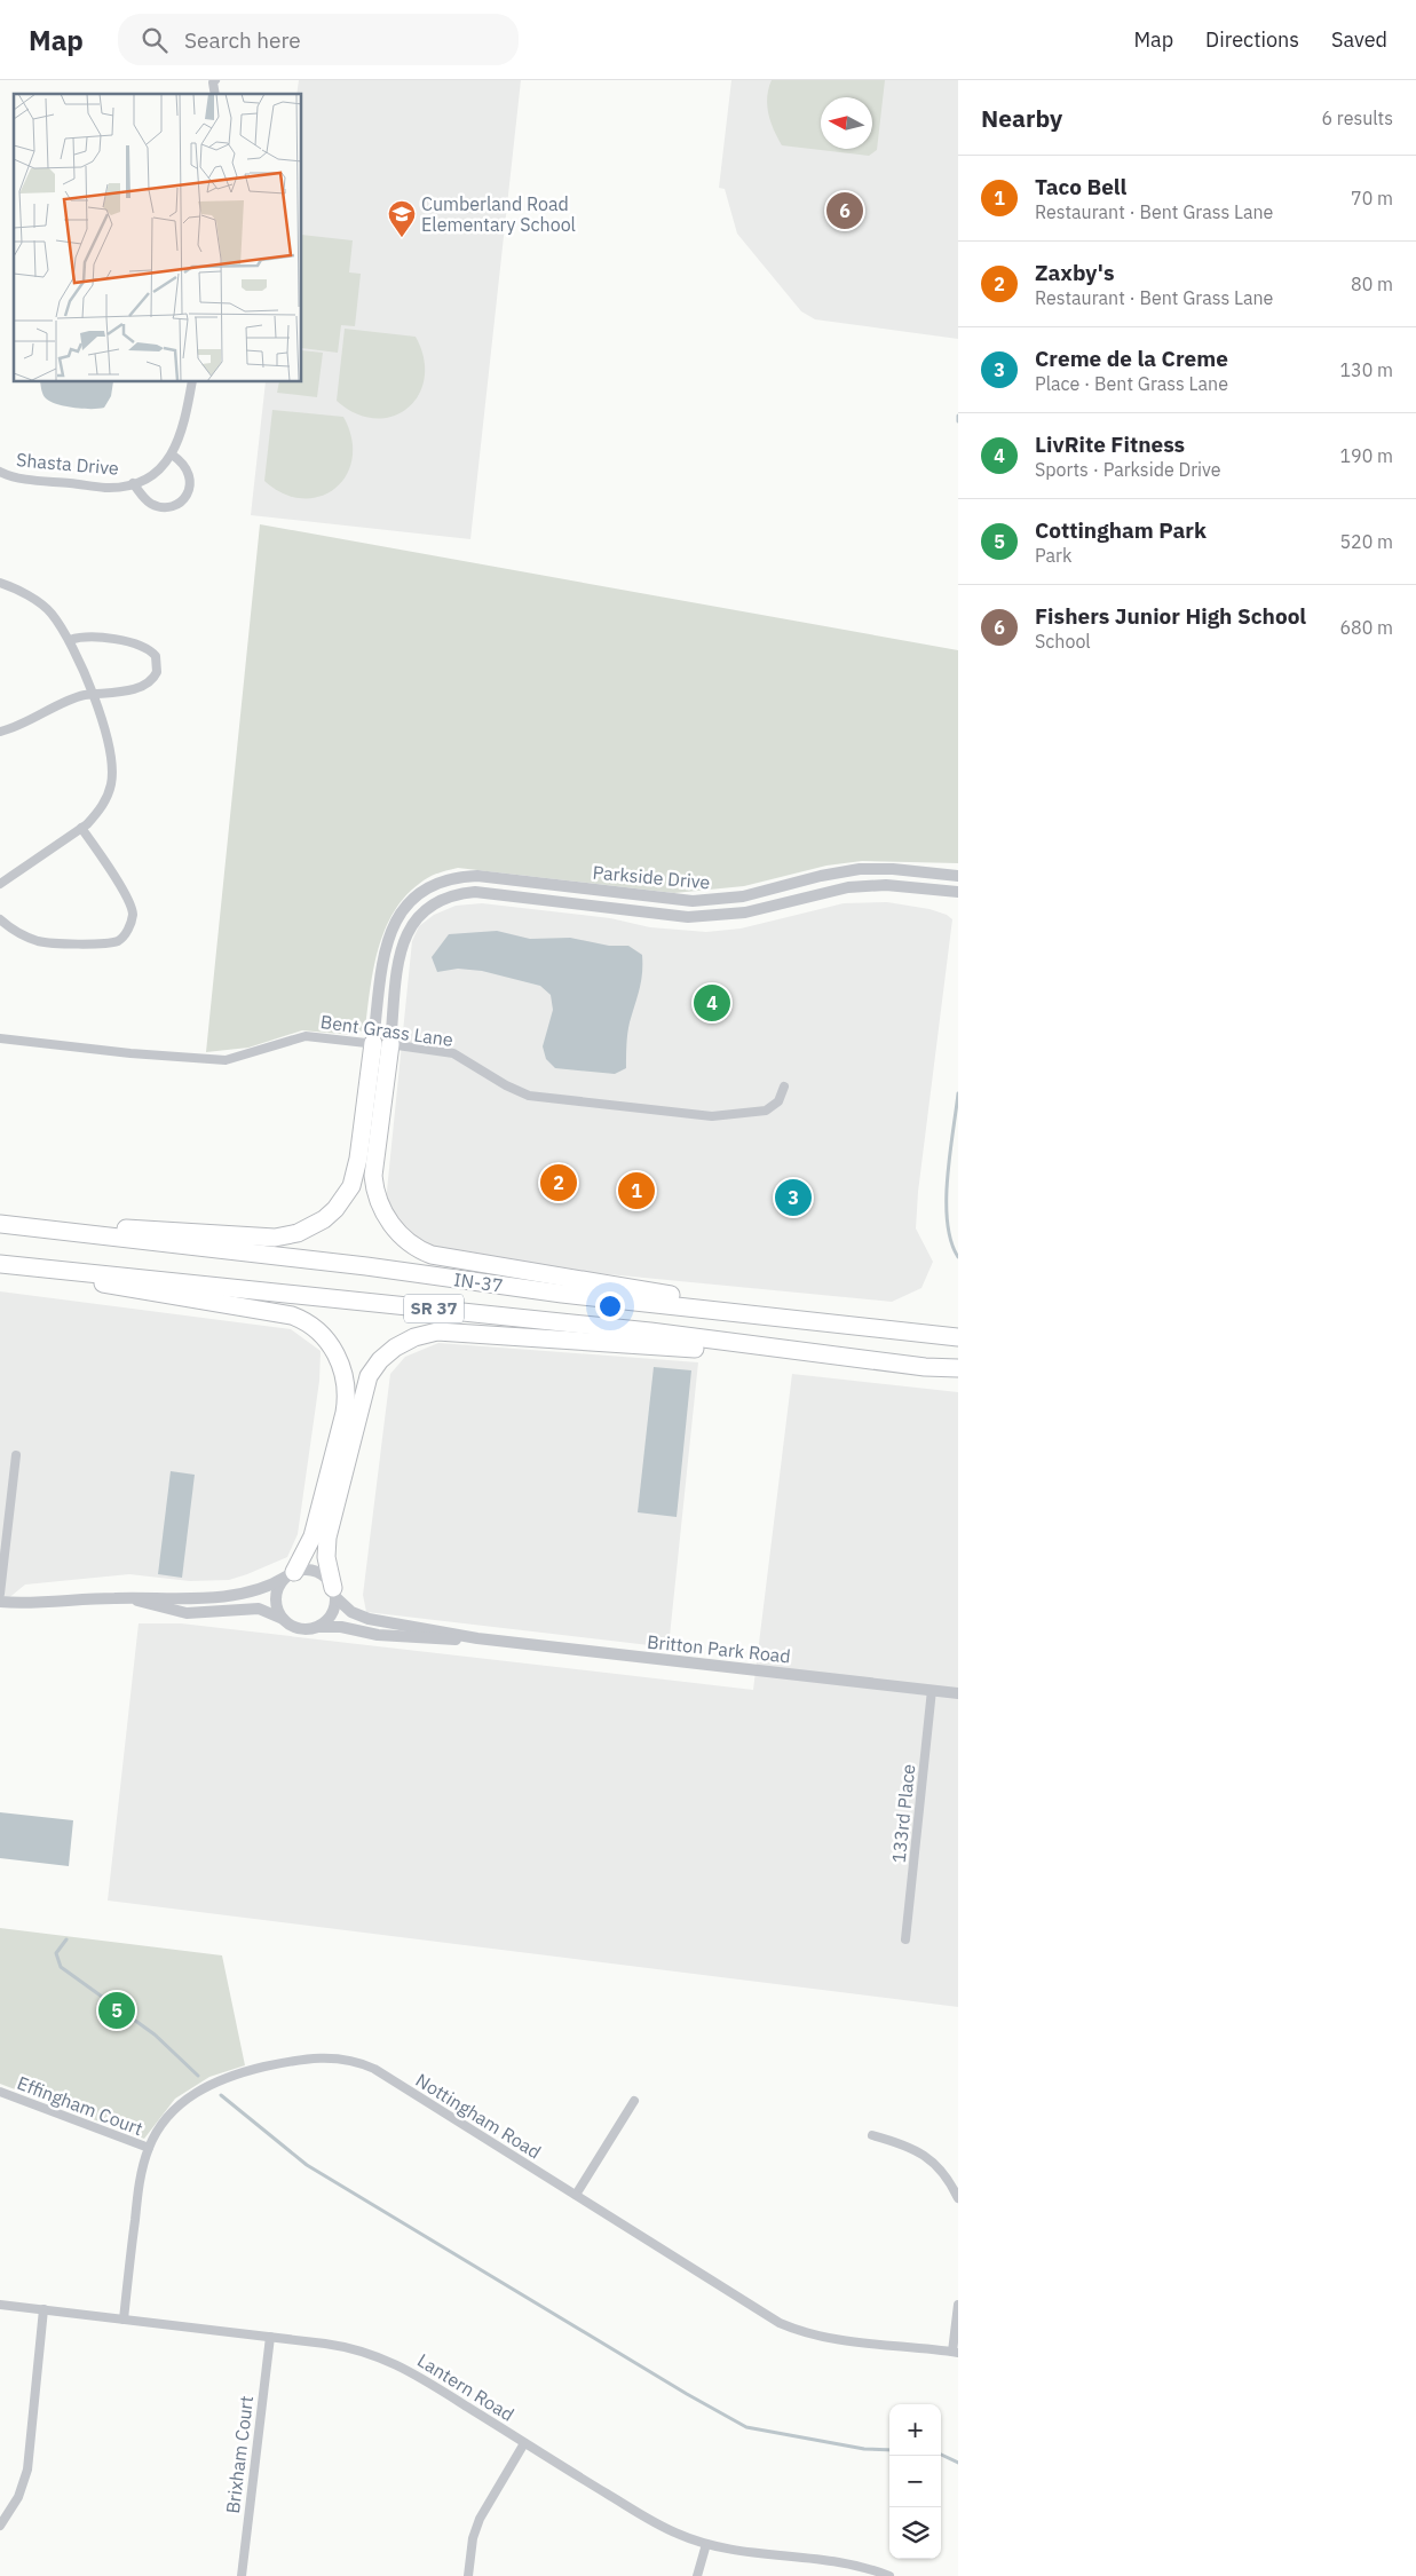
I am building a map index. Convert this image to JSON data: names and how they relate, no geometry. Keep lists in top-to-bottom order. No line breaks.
{"streets":{"highway":["IN-37","SR 37"],"street":["Shasta Drive","Parkside Drive","Bent Grass Lane","Britton Park Road","133rd Place","Effingham Court","Nottingham Road","Lantern Road","Brixham Court"]},"crossings":[["Parkside Drive","Bent Grass Lane"],["Britton Park Road","133rd Place"],["Effingham Court","Nottingham Road"],["Nottingham Road","Lantern Road"],["Lantern Road","Brixham Court"]],"places":{"school or university":["Cumberland Road Elementary School"]},"north":"left","page":{"header":"Map","search":"Search here","nav":["Map","Directions","Saved"],"heading":["Nearby","6 results"],"list":[{"mark":"1","name":"Taco Bell","note":"Restaurant · Bent Grass Lane","value":"70 m"},{"mark":"2","name":"Zaxby's","note":"Restaurant · Bent Grass Lane","value":"80 m"},{"mark":"3","name":"Creme de la Creme","note":"Place · Bent Grass Lane","value":"130 m"},{"mark":"4","name":"LivRite Fitness","note":"Sports · Parkside Drive","value":"190 m"},{"mark":"5","name":"Cottingham Park","note":"Park","value":"520 m"},{"mark":"6","name":"Fishers Junior High School","note":"School","value":"680 m"}],"pins":["6","4","2","1","3","5"],"map_buttons":["+","−"]}}
